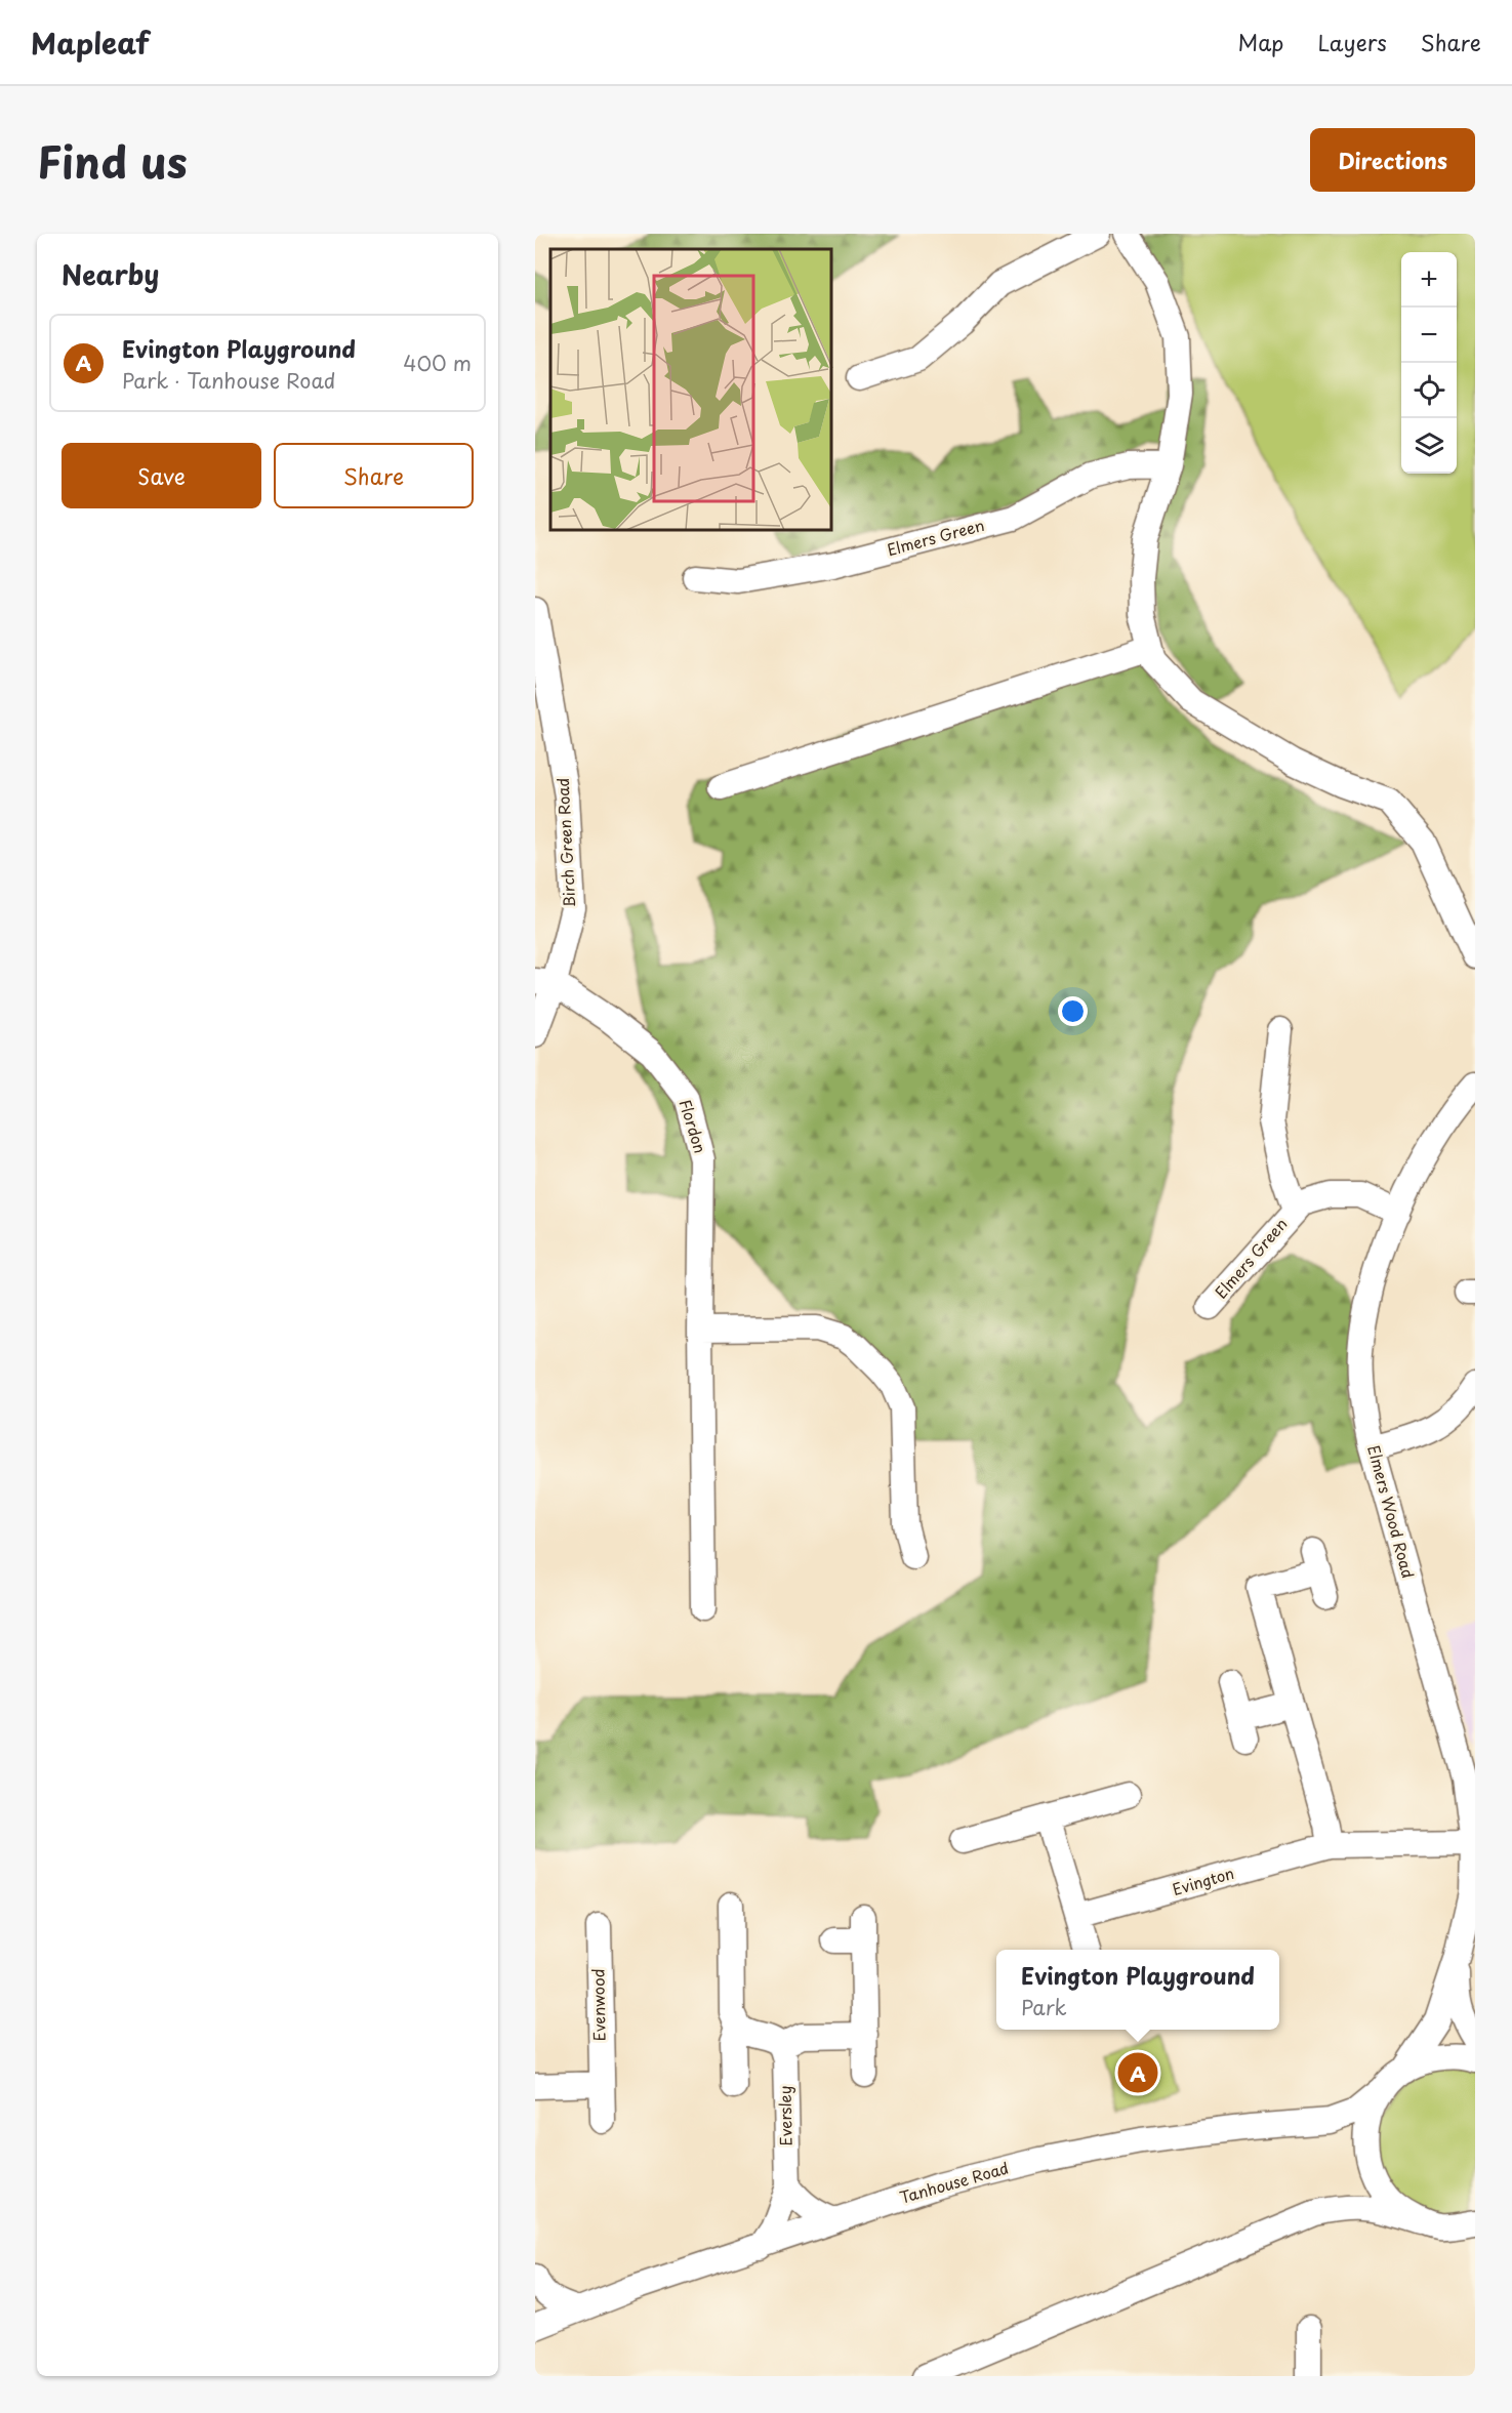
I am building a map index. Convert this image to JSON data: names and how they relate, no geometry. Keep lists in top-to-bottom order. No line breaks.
{"streets":{"street":["Elmers Green","Birch Green Road","Flordon","Elmers Wood Road","Evington","Evenwood","Eversley","Tanhouse Road"]},"crossings":[["Elmers Green","Elmers Wood Road"],["Birch Green Road","Flordon"],["Elmers Wood Road","Evington"],["Elmers Wood Road","Tanhouse Road"],["Eversley","Tanhouse Road"]],"page":{"header":"Mapleaf","nav":["Map","Layers","Share"],"title":"Find us","buttons":["Directions",["Save","Share"]],"heading":"Nearby","map_buttons":["+","−"],"list":[{"mark":"A","name":"Evington Playground","note":"Park · Tanhouse Road","value":"400 m"}],"popup":["Evington Playground","Park"],"pins":"A"}}
